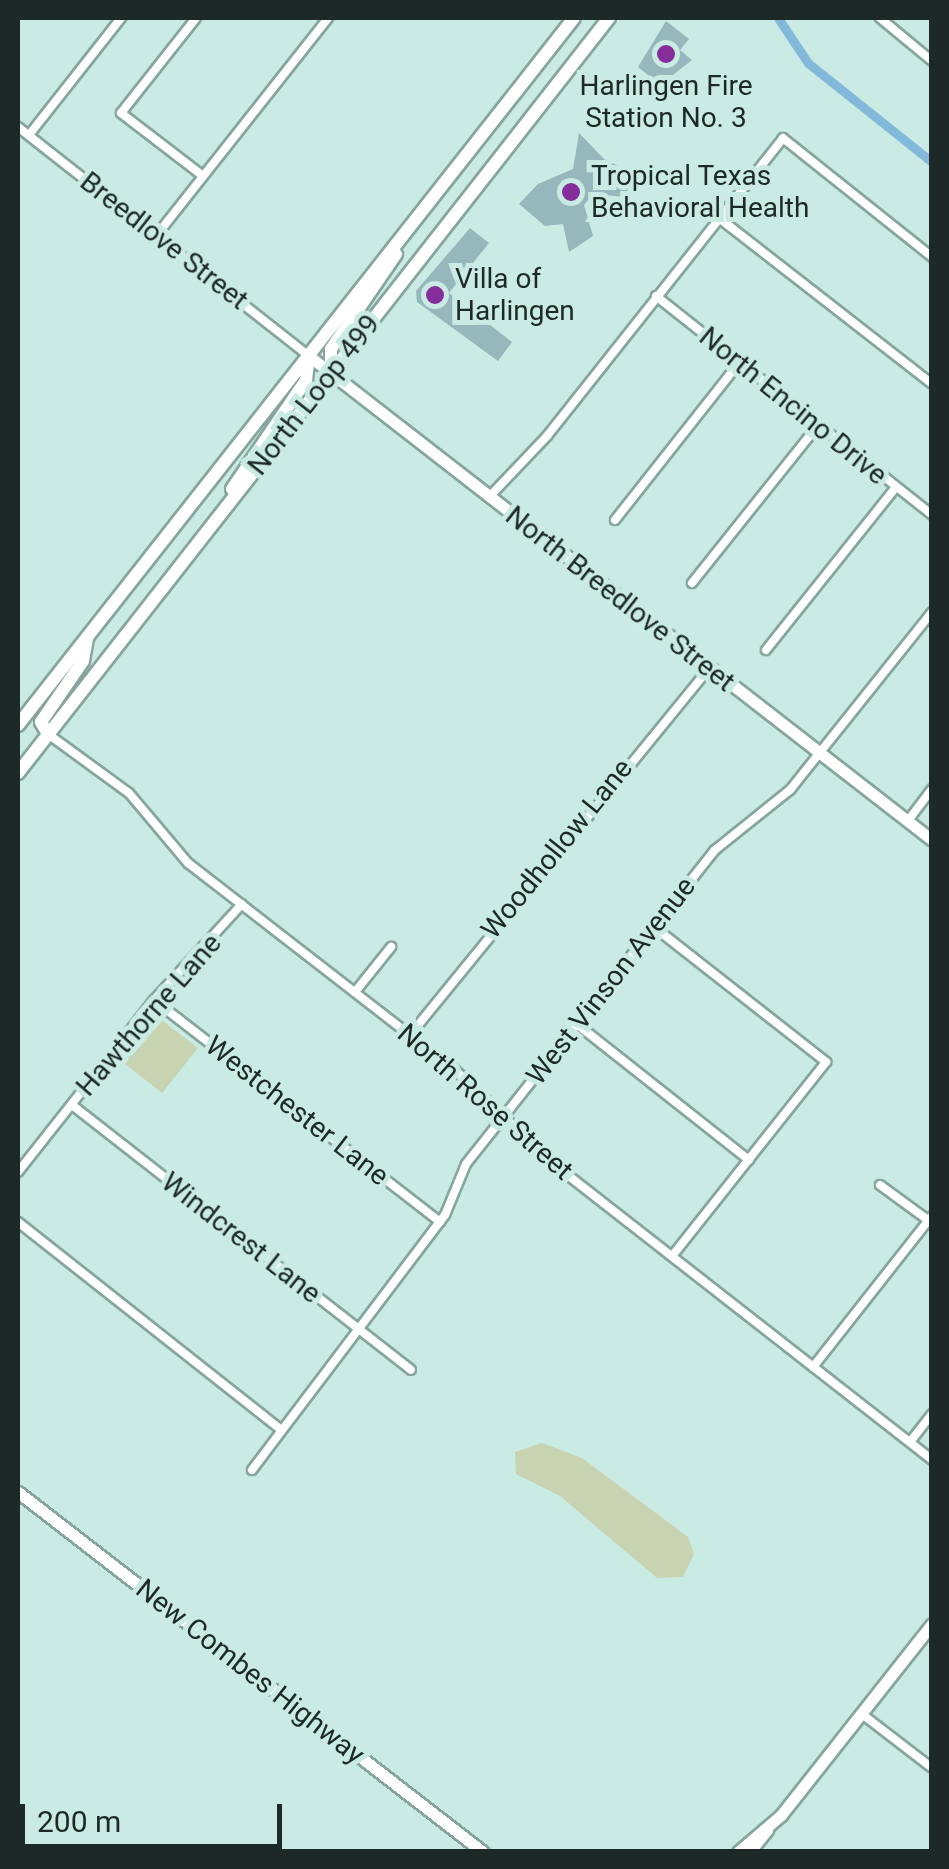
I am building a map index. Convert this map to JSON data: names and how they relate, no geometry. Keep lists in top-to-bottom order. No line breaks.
{"streets":{"main road":["North Loop 499"],"street":["Breedlove Street","North Encino Drive","North Breedlove Street","Woodhollow Lane","West Vinson Avenue","Hawthorne Lane","North Rose Street","Westchester Lane","Windcrest Lane","New Combes Highway"]},"crossings":[["Breedlove Street","North Loop 499"],["Breedlove Street","North Breedlove Street"],["North Loop 499","North Breedlove Street"],["North Loop 499","North Rose Street"],["North Breedlove Street","Woodhollow Lane"],["North Breedlove Street","West Vinson Avenue"],["Woodhollow Lane","North Rose Street"],["West Vinson Avenue","North Rose Street"],["West Vinson Avenue","Westchester Lane"],["West Vinson Avenue","Windcrest Lane"],["Hawthorne Lane","North Rose Street"],["Hawthorne Lane","Westchester Lane"],["Hawthorne Lane","Windcrest Lane"]],"places":["Harlingen Fire Station No. 3","Tropical Texas Behavioral Health","Villa of Harlingen"],"scale_bar":"200 m"}
